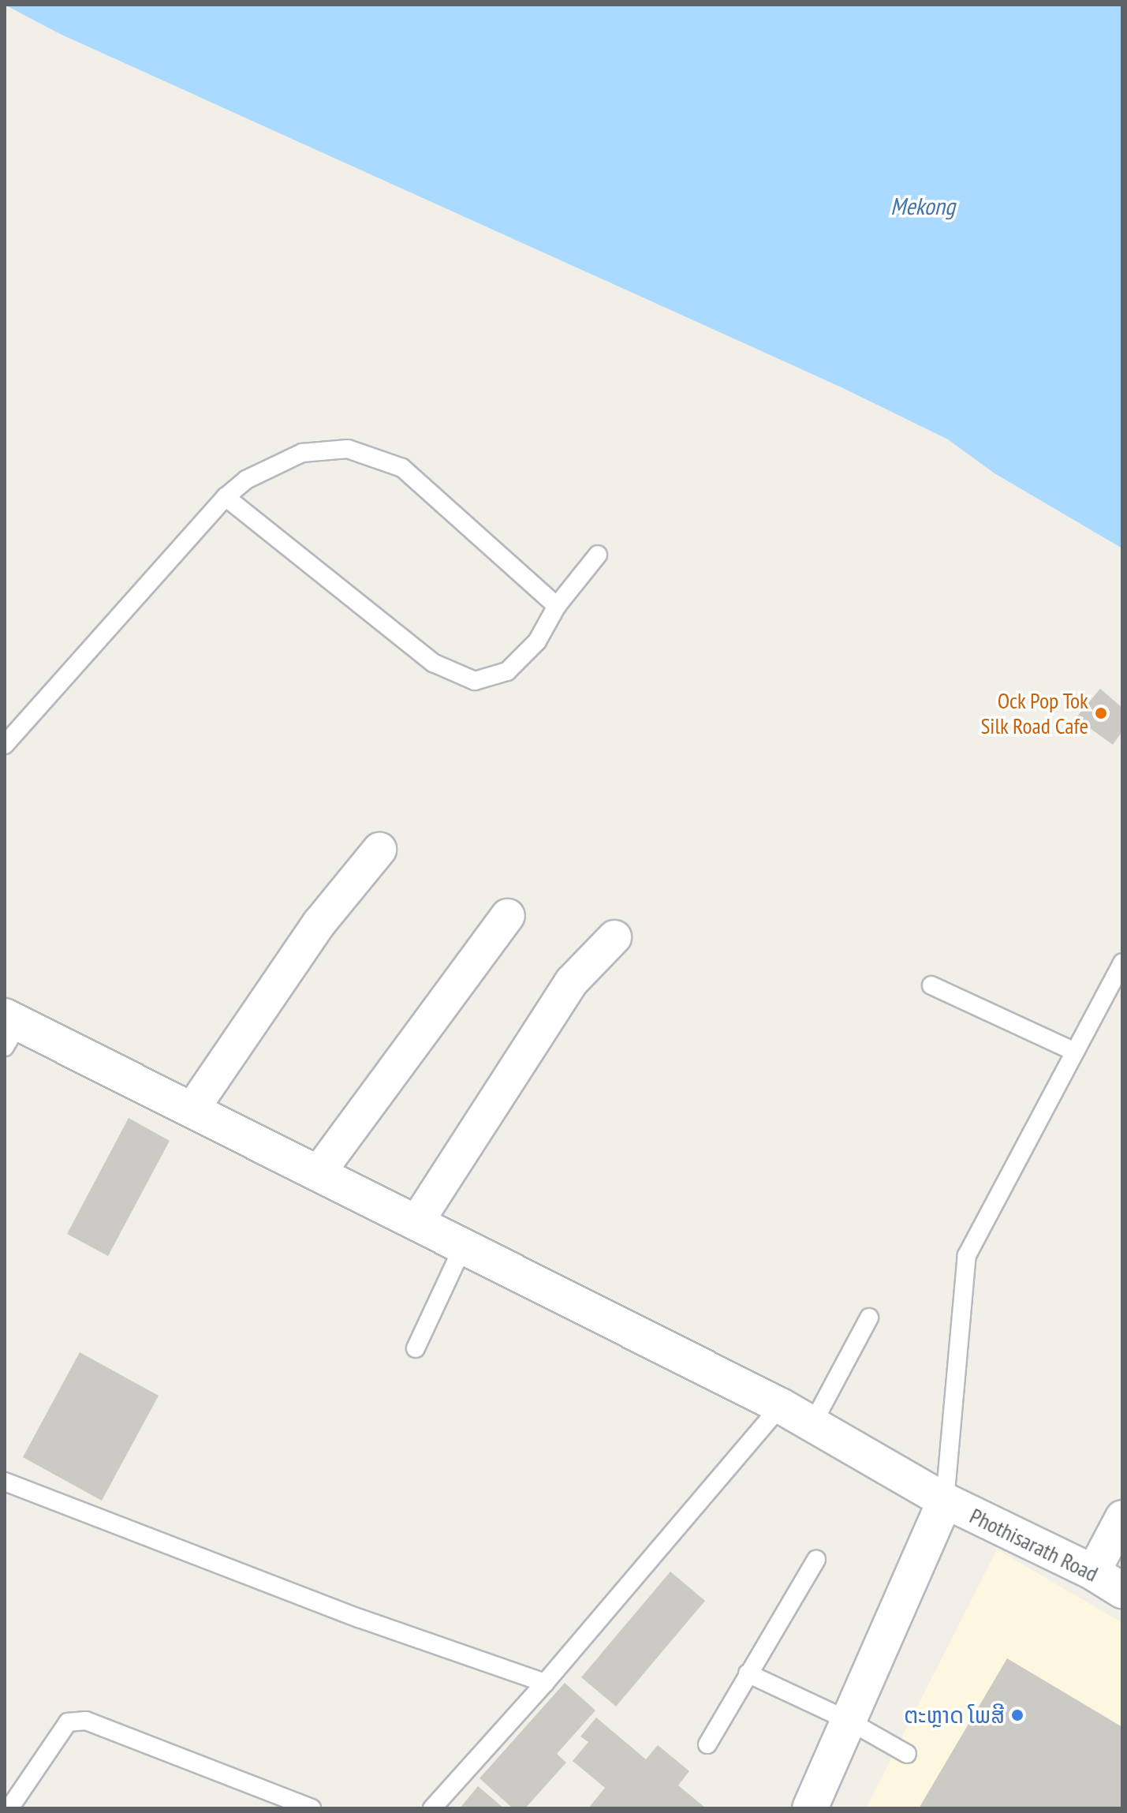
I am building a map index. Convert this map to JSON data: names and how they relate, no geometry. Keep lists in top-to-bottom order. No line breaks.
{"streets":{"main road":["Phothisarath Road"]},"water":["Mekong"],"places":["Ock Pop Tok Silk Road Cafe","ຕະຫຼາດ ໂພສີ"]}
